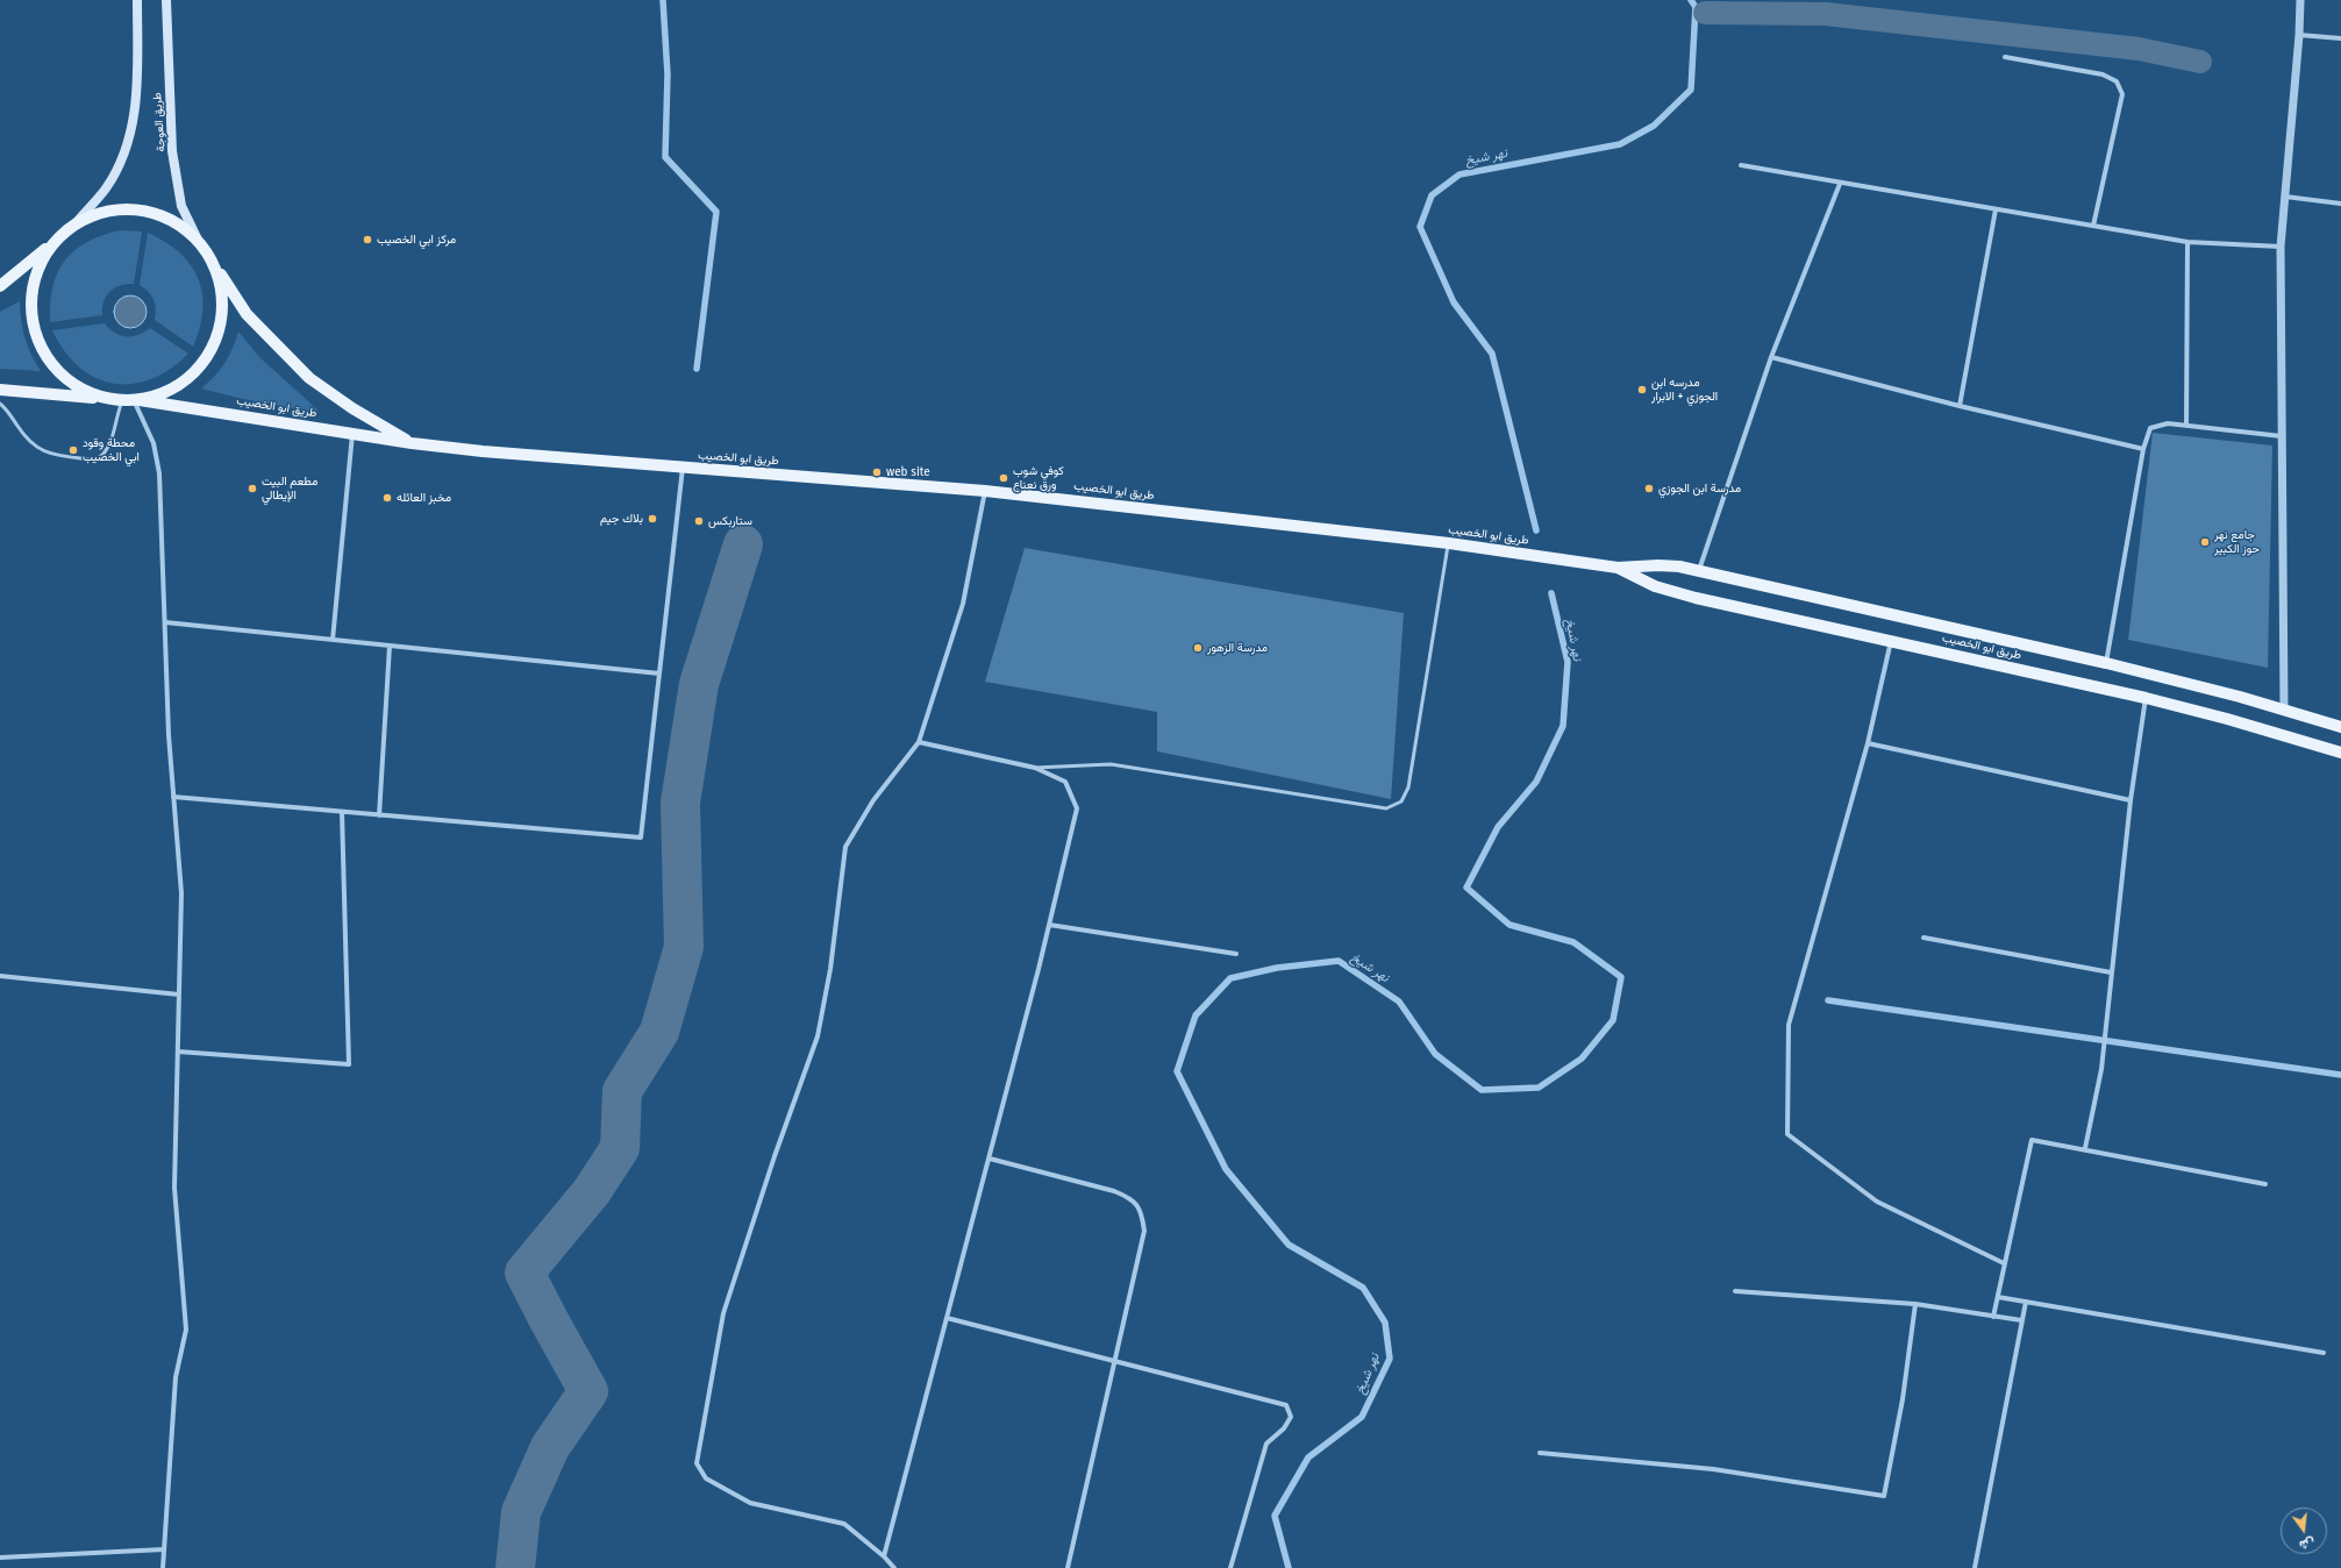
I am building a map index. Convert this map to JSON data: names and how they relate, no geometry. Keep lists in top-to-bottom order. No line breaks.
{"streets":{"main road":["طريق العوجة","طريق ابو الخصيب"]},"crossings":[["طريق العوجة","طريق ابو الخصيب"]],"water":["نهر شيخ"],"places":["مركز ابي الخصيب","مدرسه ابن الجوزي + الابرار","محطة وقود ابي الخصيب","web site","كوفي شوب ورق نعناع","مطعم البيت الإيطالي","مدرسة ابن الجوزي","مخبز العائله","بلاك جيم","ستاربكس","جامع نهر حوز الكبير","مدرسة الزهور"],"north":"bottom"}
